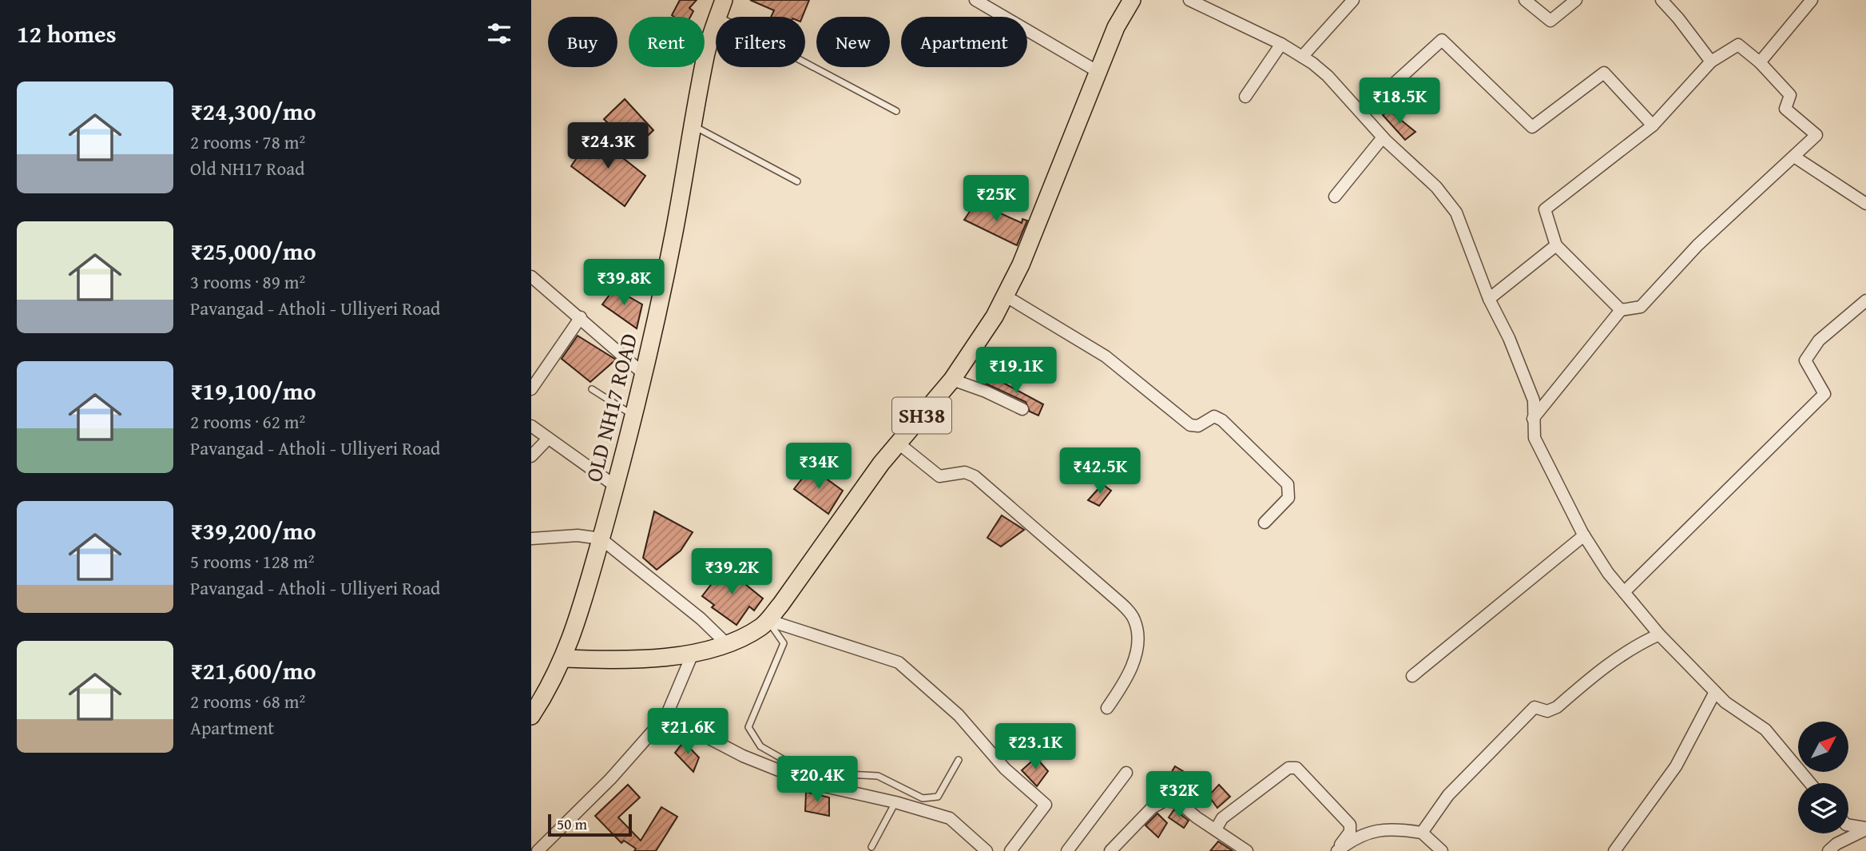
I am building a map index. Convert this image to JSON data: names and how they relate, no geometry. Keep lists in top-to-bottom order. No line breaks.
{"streets":{"main road":["OLD NH17 ROAD","SH38"]},"crossings":[["OLD NH17 ROAD","SH38"]],"scale_bar":"50 m","north":"top right","page":{"heading":"12 homes","chip":["Buy","Rent","Filters","New","Apartment"],"list":[{"name":"₹24,300/mo","note":"2 rooms · 78 m² · Old NH17 Road"},{"name":"₹25,000/mo","note":"3 rooms · 89 m² · Pavangad - Atholi - Ulliyeri Road"},{"name":"₹19,100/mo","note":"2 rooms · 62 m² · Pavangad - Atholi - Ulliyeri Road"},{"name":"₹39,200/mo","note":"5 rooms · 128 m² · Pavangad - Atholi - Ulliyeri Road"},{"name":"₹21,600/mo","note":"2 rooms · 68 m² · Apartment"}],"price":["₹18.5K","₹24.3K","₹25K","₹39.8K","₹19.1K","₹34K","₹42.5K","₹39.2K","₹21.6K","₹23.1K","₹20.4K","₹32K"],"scale":"50 m"}}
